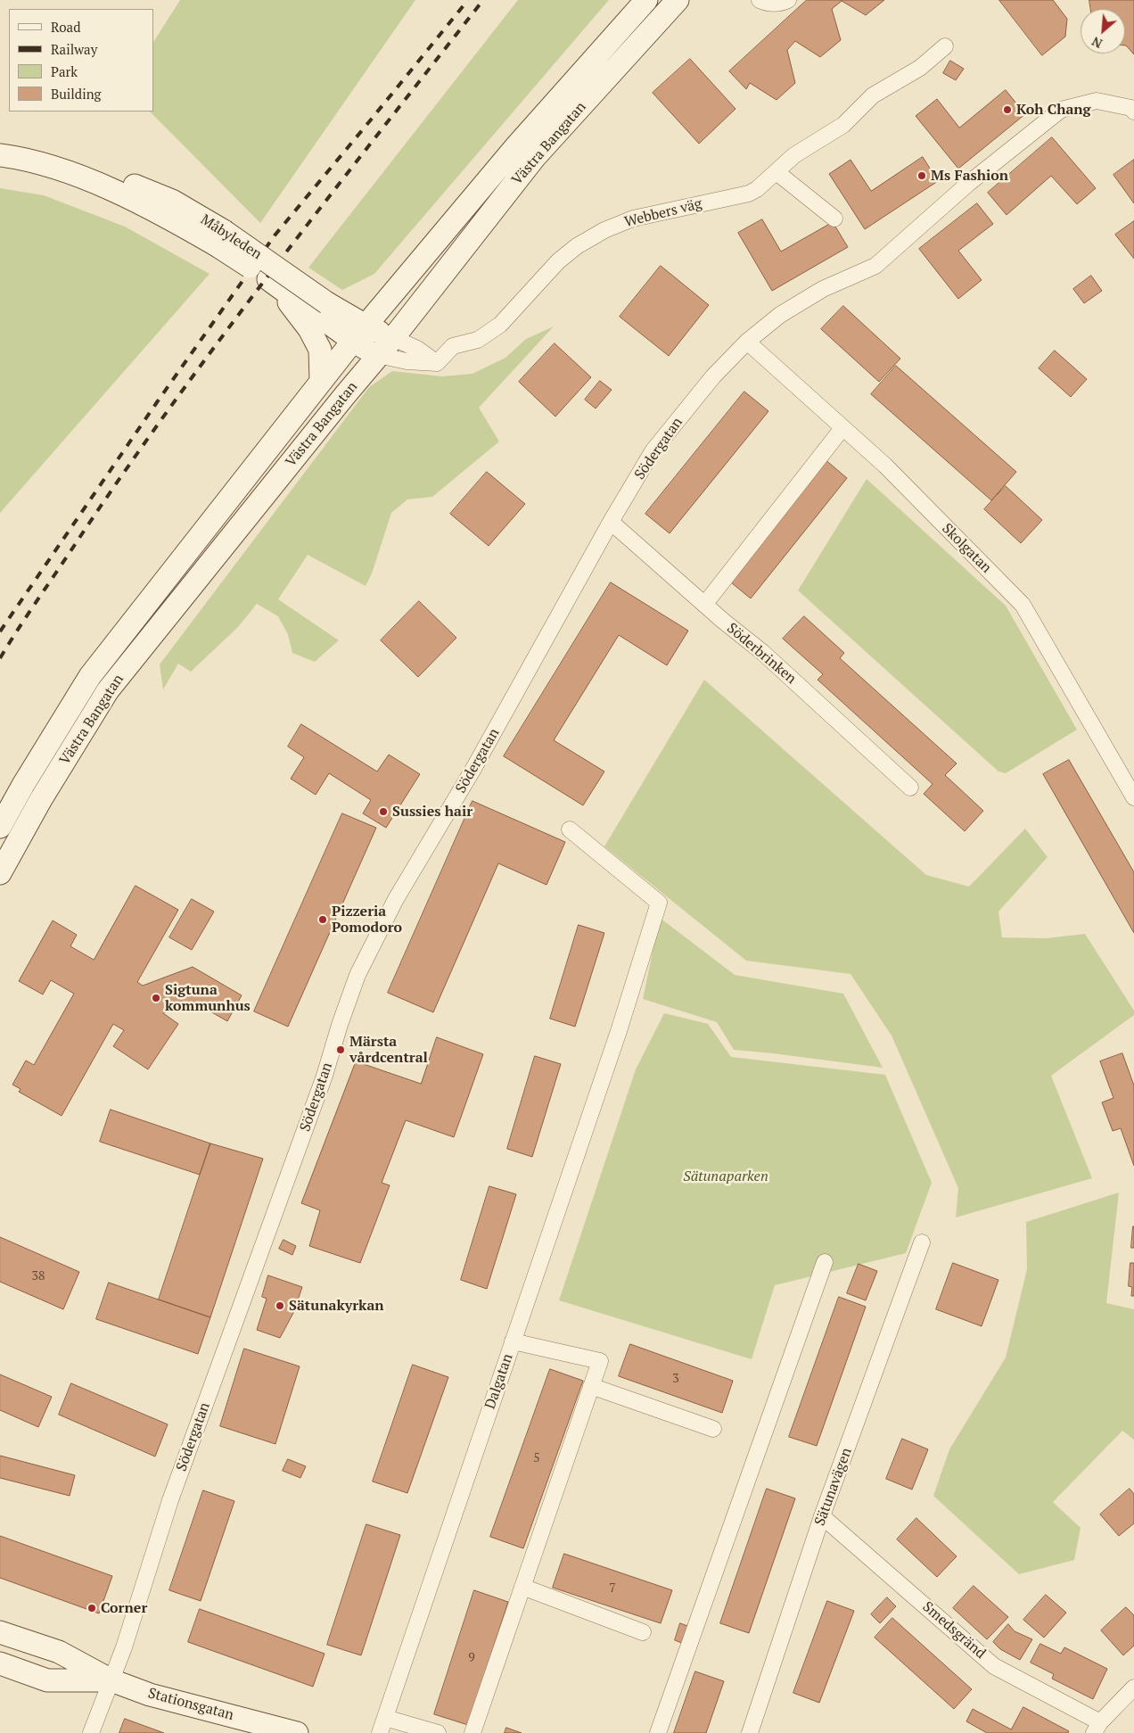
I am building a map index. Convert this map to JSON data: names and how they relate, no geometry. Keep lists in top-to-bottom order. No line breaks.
{"streets":{"street":["Västra Bangatan","Webbers väg","Måbyleden","Södergatan","Skolgatan","Söderbrinken","Dalgatan","Sätunavägen","Smedsgränd","Stationsgatan"]},"crossings":[["Västra Bangatan","Måbyleden"],["Södergatan","Skolgatan"],["Södergatan","Söderbrinken"],["Södergatan","Stationsgatan"],["Sätunavägen","Smedsgränd"]],"parks":["Sätunaparken"],"places":["Koh Chang","Ms Fashion","Sussies hair","Pizzeria Pomodoro","Sigtuna kommunhus","Märsta vårdcentral","Sätunakyrkan","Corner"],"house_numbers":["38","3","5","7","9"],"legend":["Road","Railway","Park","Building"],"north":"bottom left"}
